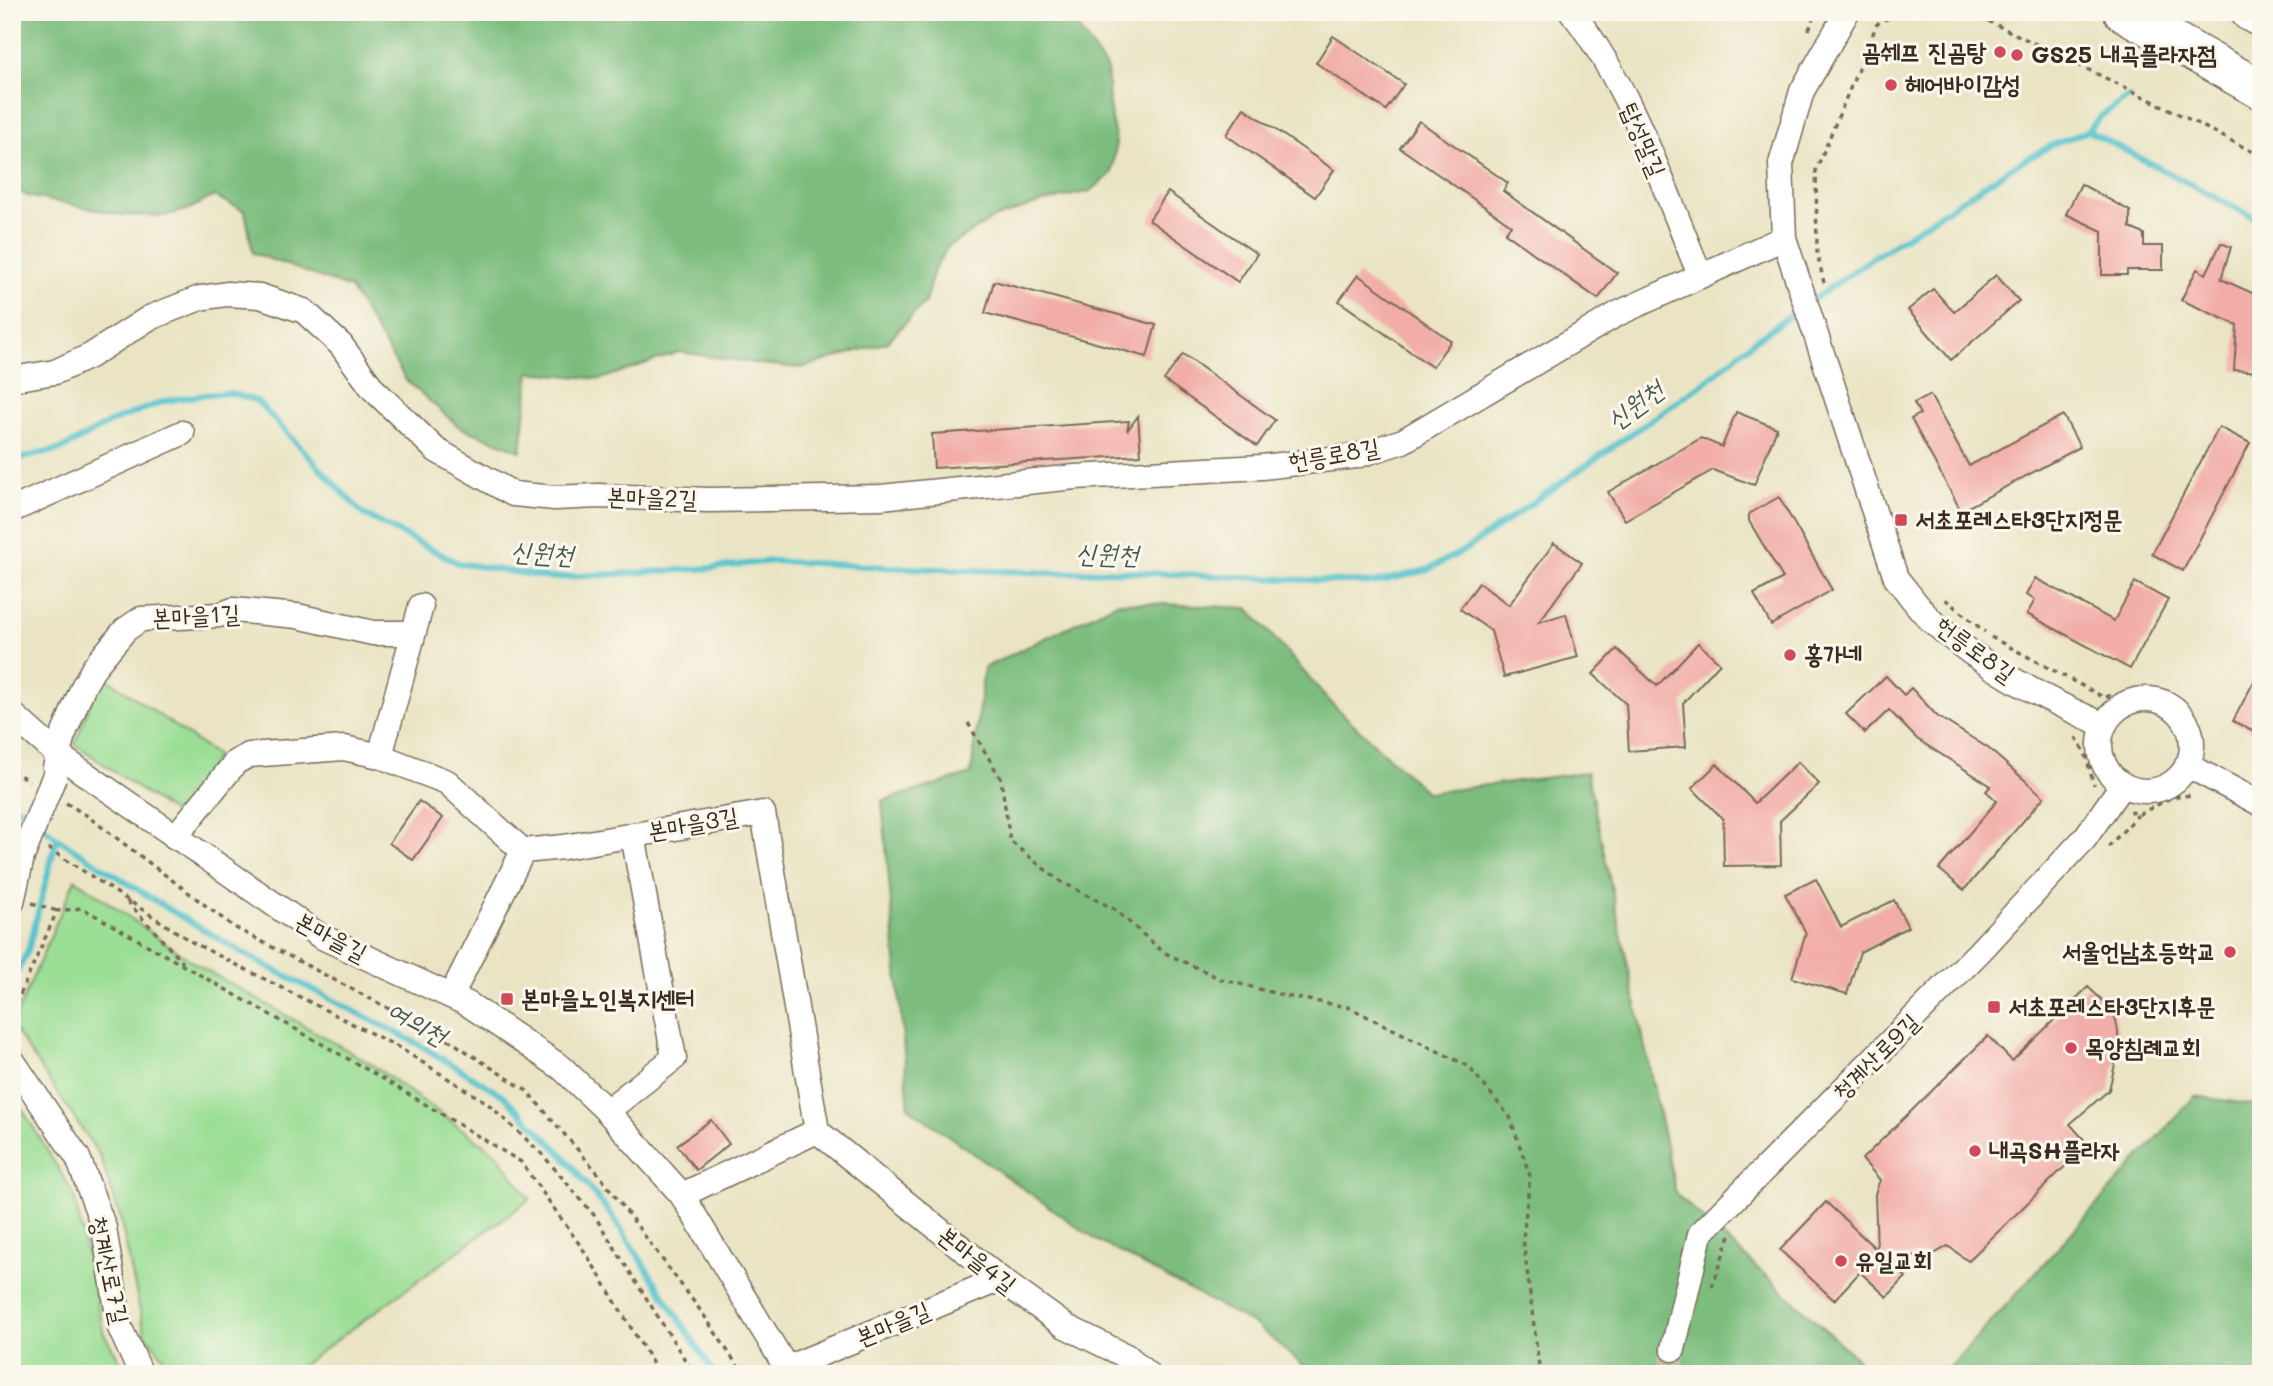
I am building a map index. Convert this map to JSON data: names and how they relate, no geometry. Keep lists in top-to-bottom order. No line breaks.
{"streets":{"street":["탑성말길","헌릉로8길","본마을2길","본마을1길","본마을3길","본마을길","청계산로9길","본마을4길","청계산로7길"]},"crossings":[["탑성말길","헌릉로8길"],["헌릉로8길","본마을2길"],["헌릉로8길","청계산로9길"],["본마을1길","본마을길"],["본마을3길","본마을4길"],["본마을길","본마을4길"]],"water":["신원천","여의천"],"places":{"other":["곰쉐프 진곰탕","GS25 내곡플라자점","헤어바이감성","홍가네","서울언남초등학교","목양침례교회","내곡SH플라자","유일교회"],"transit":["서초포레스타3단지정문","본마을노인복지센터","서초포레스타3단지후문"]}}
